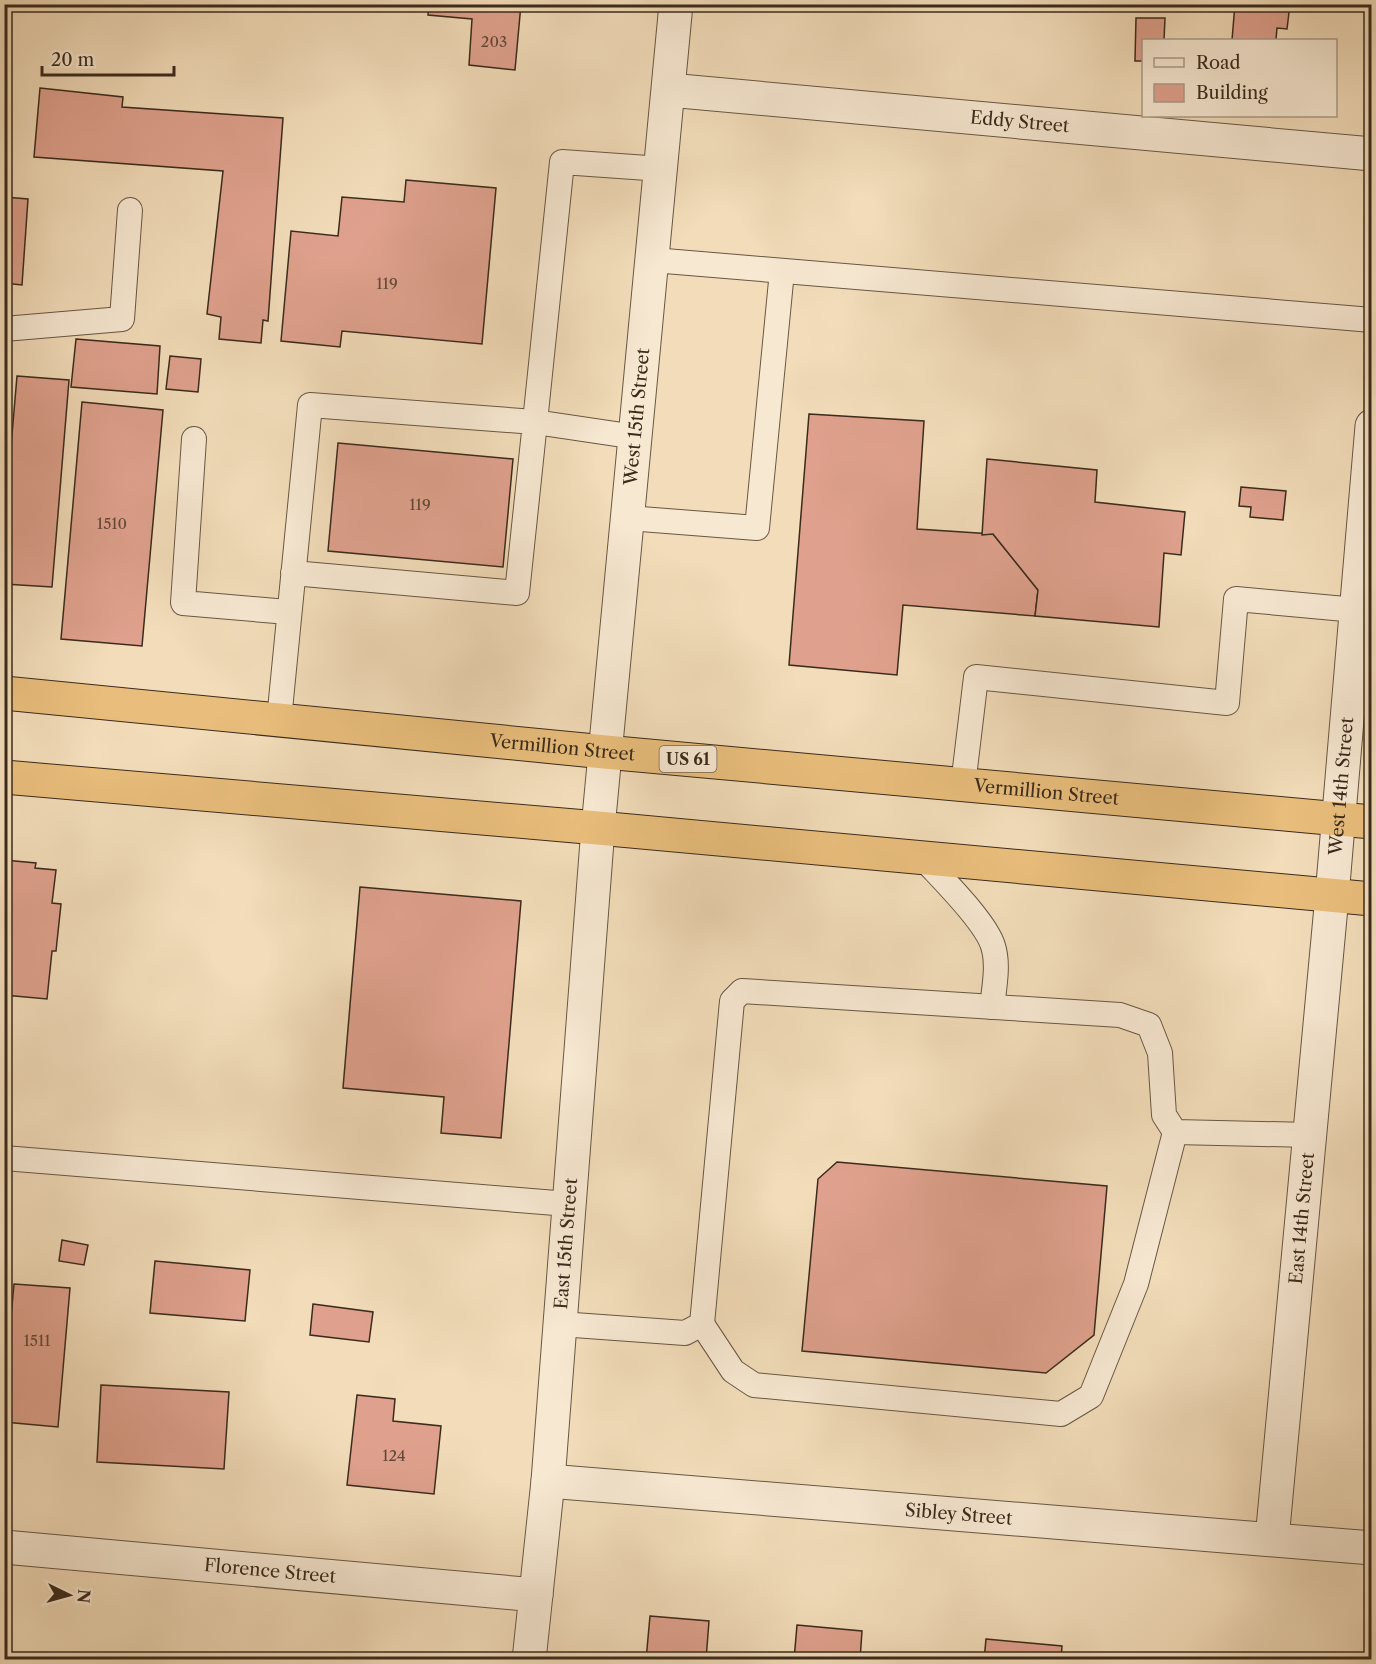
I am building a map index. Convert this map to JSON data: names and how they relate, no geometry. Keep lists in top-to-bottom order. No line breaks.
{"streets":{"highway":["Vermillion Street","US 61"],"street":["Eddy Street","West 15th Street","West 14th Street","East 14th Street","East 15th Street","Sibley Street","Florence Street"]},"crossings":[["Eddy Street","West 15th Street"],["West 15th Street","Vermillion Street"],["West 15th Street","East 15th Street"],["Vermillion Street","West 14th Street"],["West 14th Street","East 14th Street"],["East 14th Street","Sibley Street"],["East 15th Street","Sibley Street"],["East 15th Street","Florence Street"]],"house_numbers":["203","119","119","1510","1511","124"],"legend":["Road","Building"],"scale_bar":"20 m","north":"right"}
